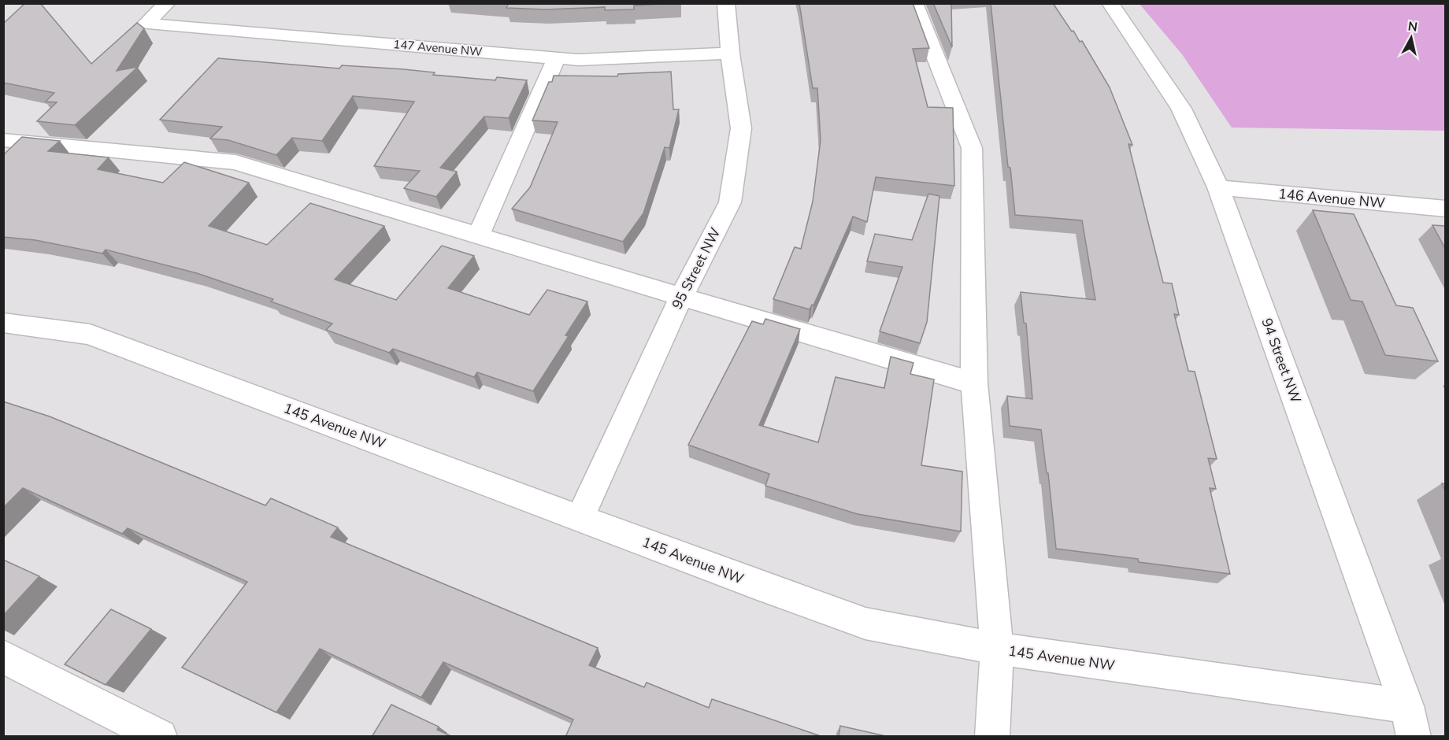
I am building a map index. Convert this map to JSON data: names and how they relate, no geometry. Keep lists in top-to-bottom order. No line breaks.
{"streets":{"street":["147 Avenue NW","146 Avenue NW","95 Street NW","94 Street NW","145 Avenue NW"]},"crossings":[["147 Avenue NW","95 Street NW"],["146 Avenue NW","94 Street NW"],["95 Street NW","145 Avenue NW"],["94 Street NW","145 Avenue NW"]],"north":"top"}
